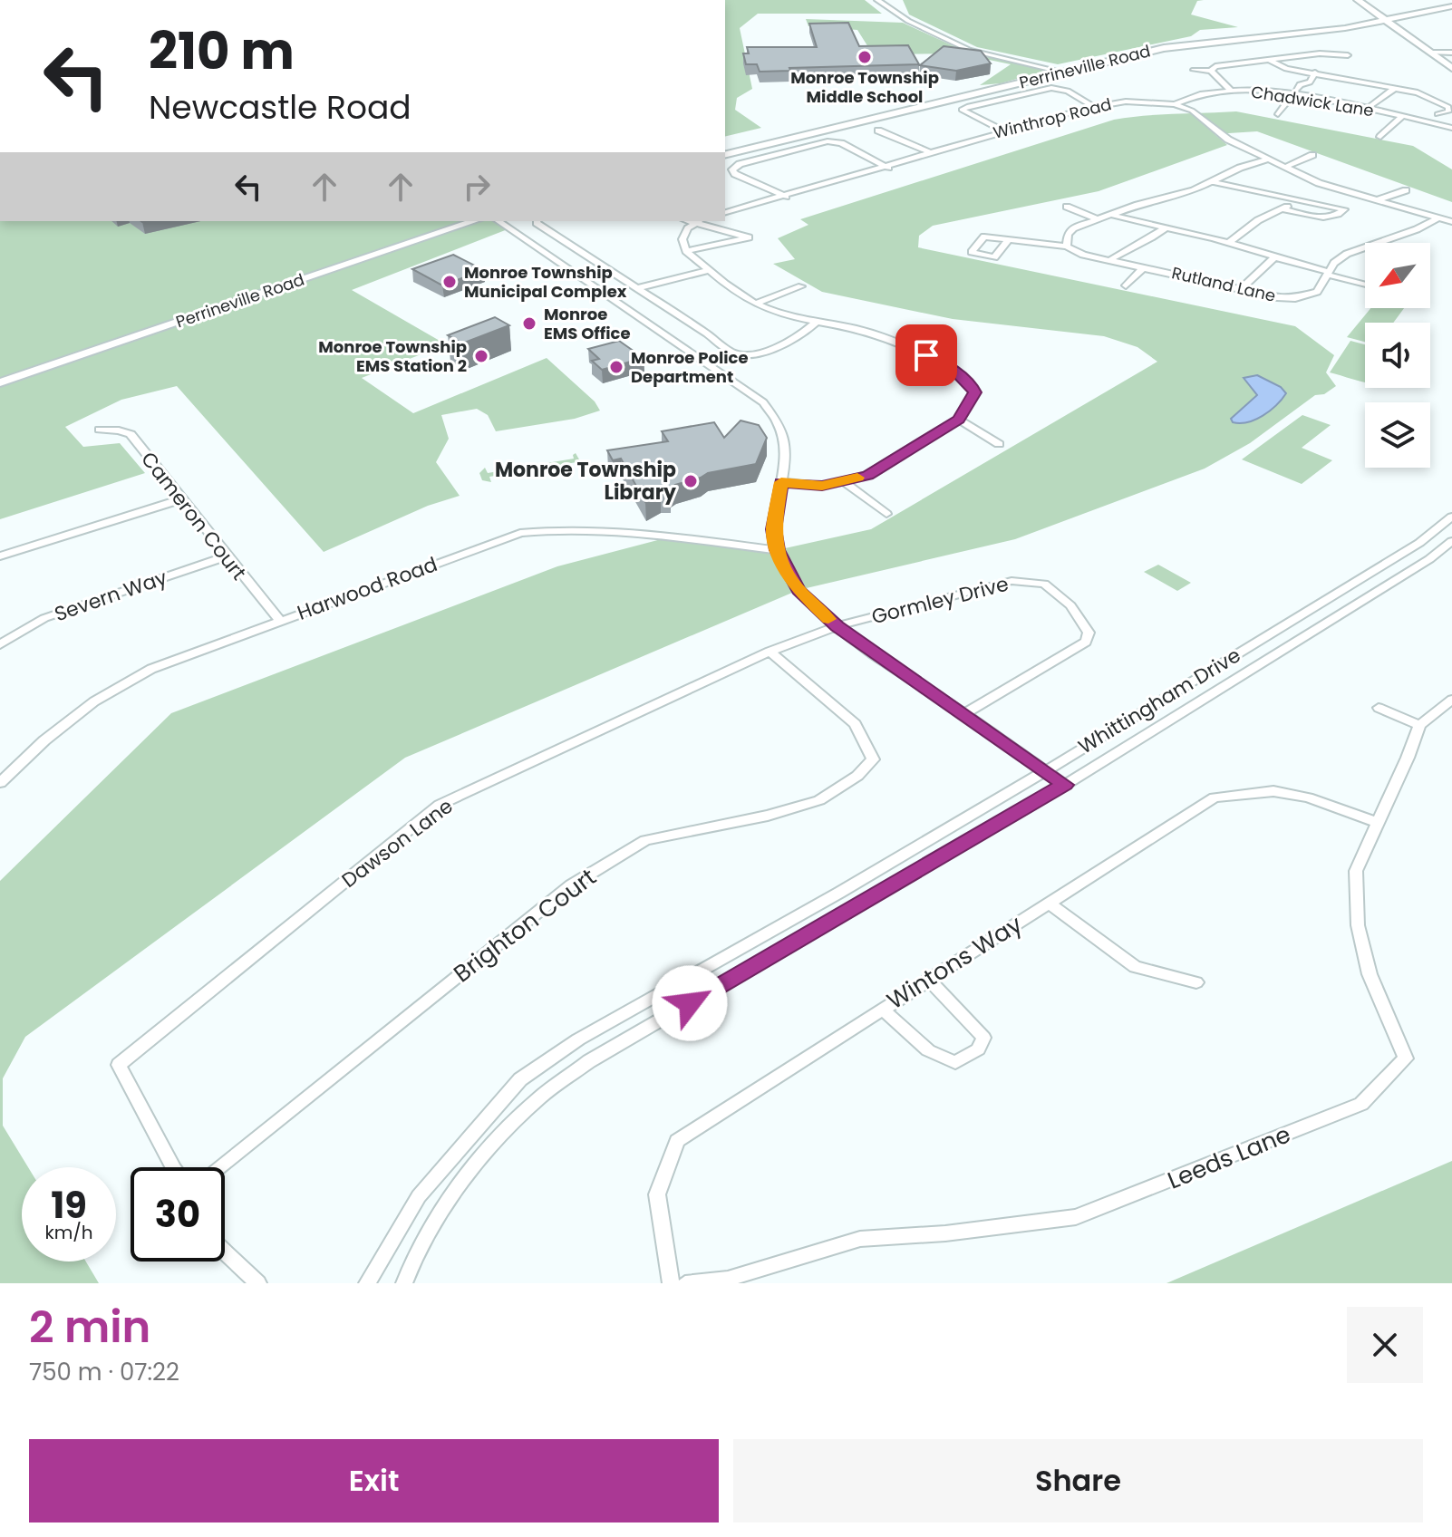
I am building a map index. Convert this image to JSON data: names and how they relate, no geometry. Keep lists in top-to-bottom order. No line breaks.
{"streets":{"street":["Perrineville Road","Chadwick Lane","Winthrop Road","Rutland Lane","Cameron Court","Harwood Road","Severn Way","Gormley Drive","Whittingham Drive","Dawson Lane","Brighton Court","Wintons Way","Leeds Lane"]},"crossings":[["Chadwick Lane","Winthrop Road"],["Winthrop Road","Rutland Lane"],["Cameron Court","Harwood Road"],["Cameron Court","Severn Way"],["Gormley Drive","Dawson Lane"],["Dawson Lane","Brighton Court"],["Wintons Way","Leeds Lane"]],"places":["Monroe Township Middle School","Monroe Township Municipal Complex","Monroe EMS Office","Monroe Township EMS Station 2","Monroe Police Department","Monroe Township Library"],"north":"bottom left","page":{"turn":["210 m","Newcastle Road"],"speed":"19 km/h","limit":"30","heading":["2 min","750 m · 07:22"],"buttons":["Exit","Share"]}}
